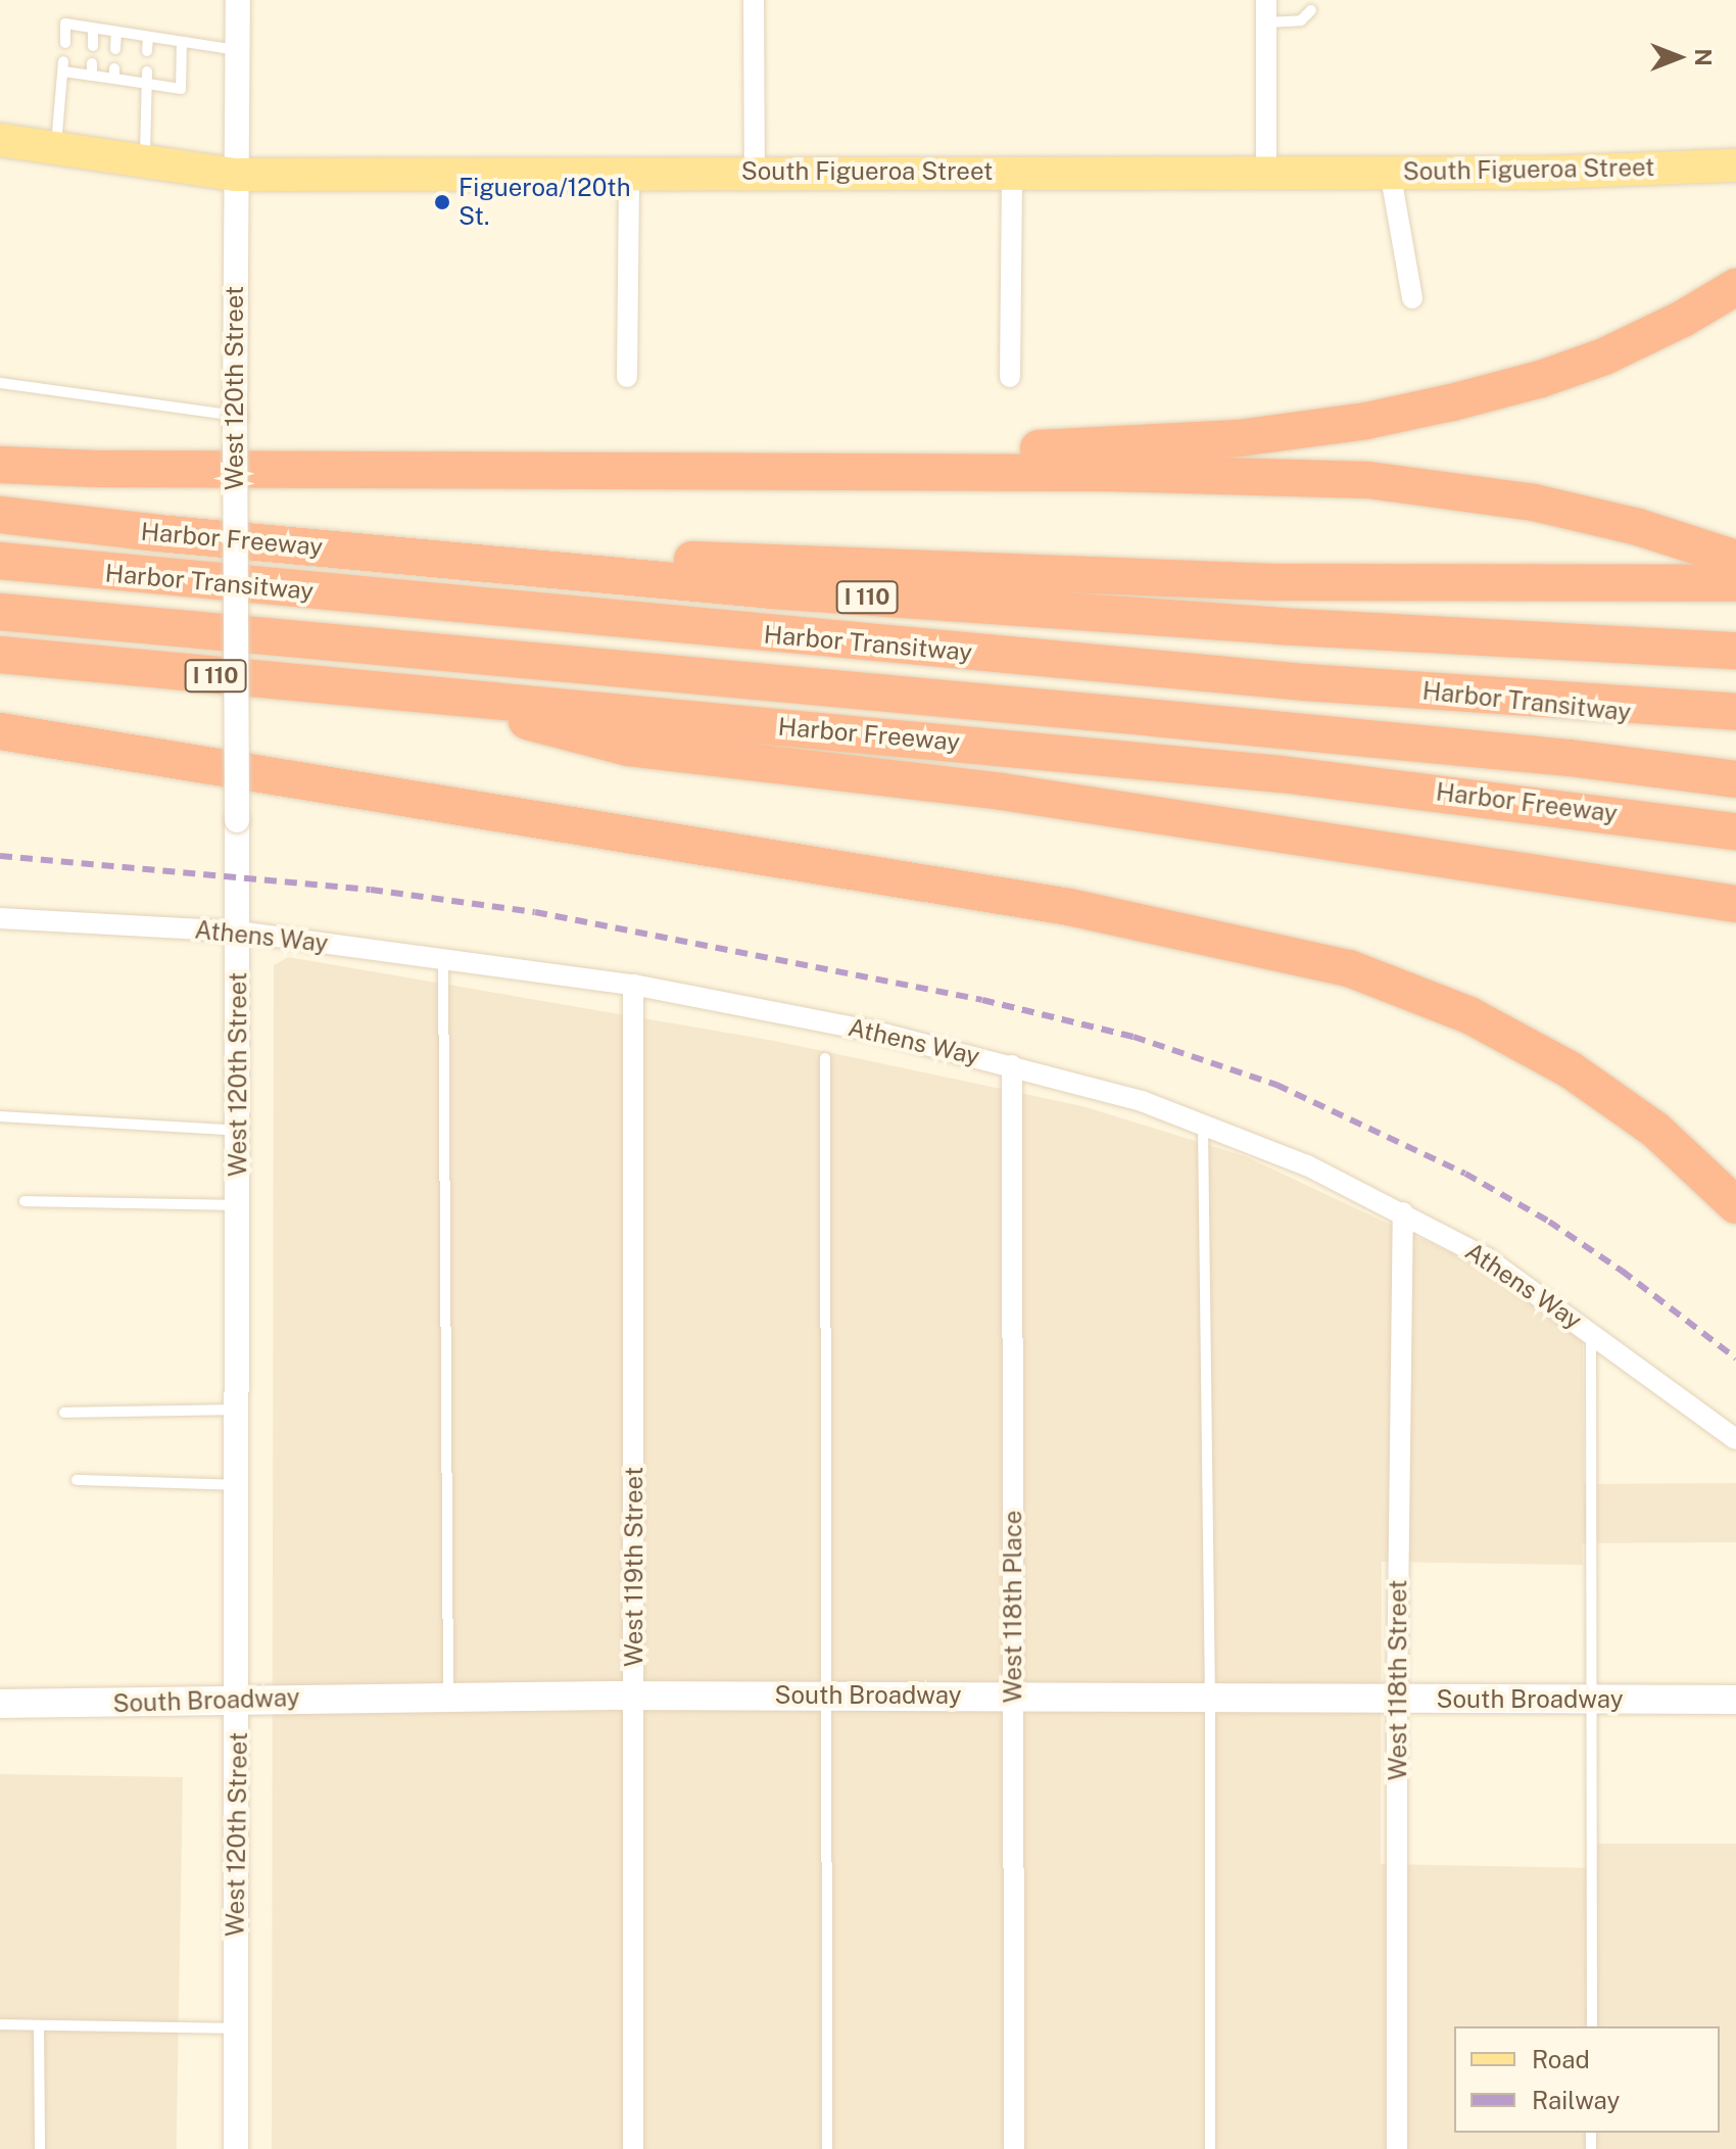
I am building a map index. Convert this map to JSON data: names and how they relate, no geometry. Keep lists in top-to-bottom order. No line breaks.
{"streets":{"highway":["Harbor Freeway","Harbor Transitway","I 110"],"main road":["South Figueroa Street","South Broadway"],"street":["West 120th Street","Athens Way","West 119th Street","West 118th Place","West 118th Street"]},"crossings":[["South Figueroa Street","West 120th Street"],["West 120th Street","Athens Way"],["West 120th Street","South Broadway"],["Athens Way","West 119th Street"],["Athens Way","West 118th Place"],["Athens Way","West 118th Street"],["West 119th Street","South Broadway"],["West 118th Place","South Broadway"],["West 118th Street","South Broadway"]],"places":["Figueroa/120th St."],"legend":["Road","Railway"],"north":"right"}
